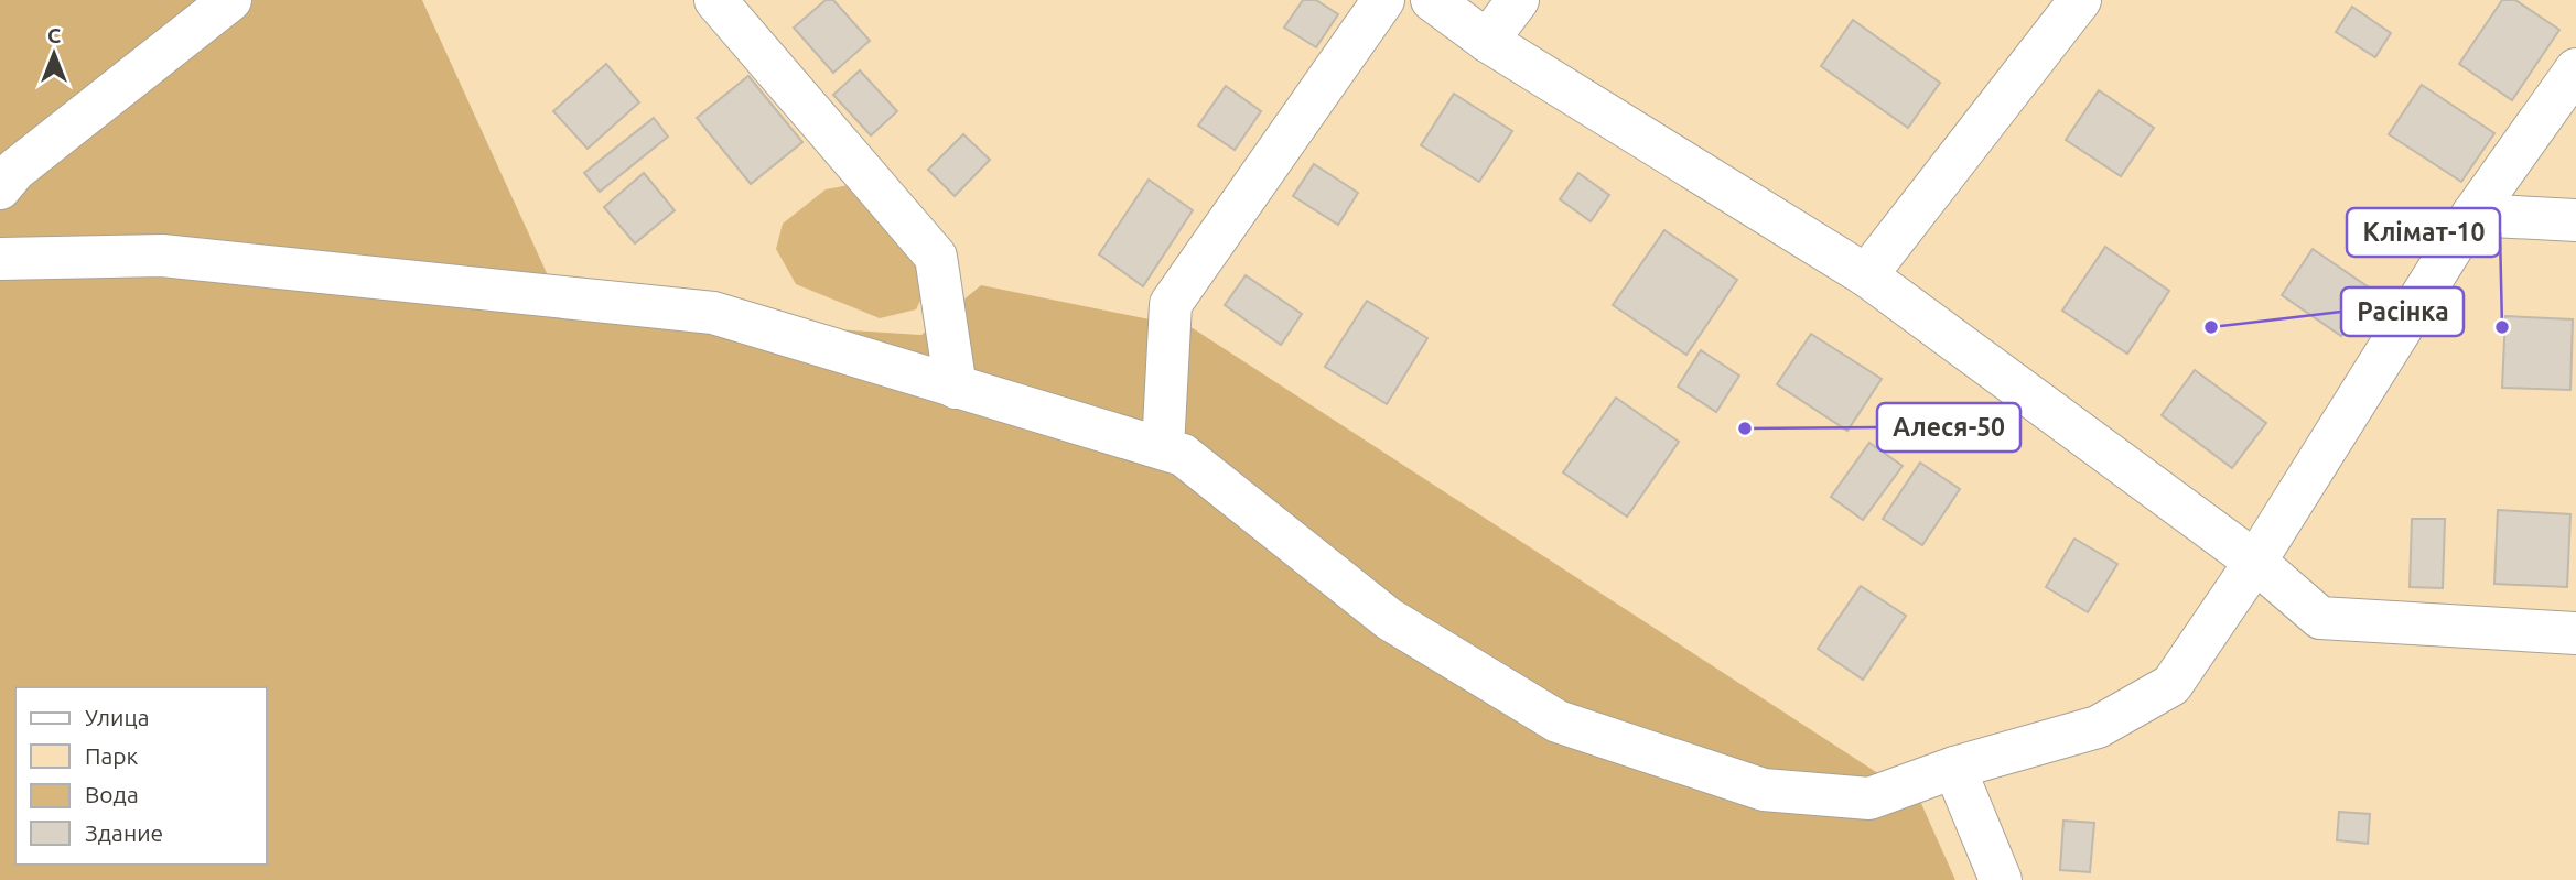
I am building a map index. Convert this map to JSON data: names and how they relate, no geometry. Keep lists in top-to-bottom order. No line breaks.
{"places":["Расінка","Клімат-10","Алеся-50"],"legend":["Улица","Парк","Вода","Здание"],"north":"top"}
